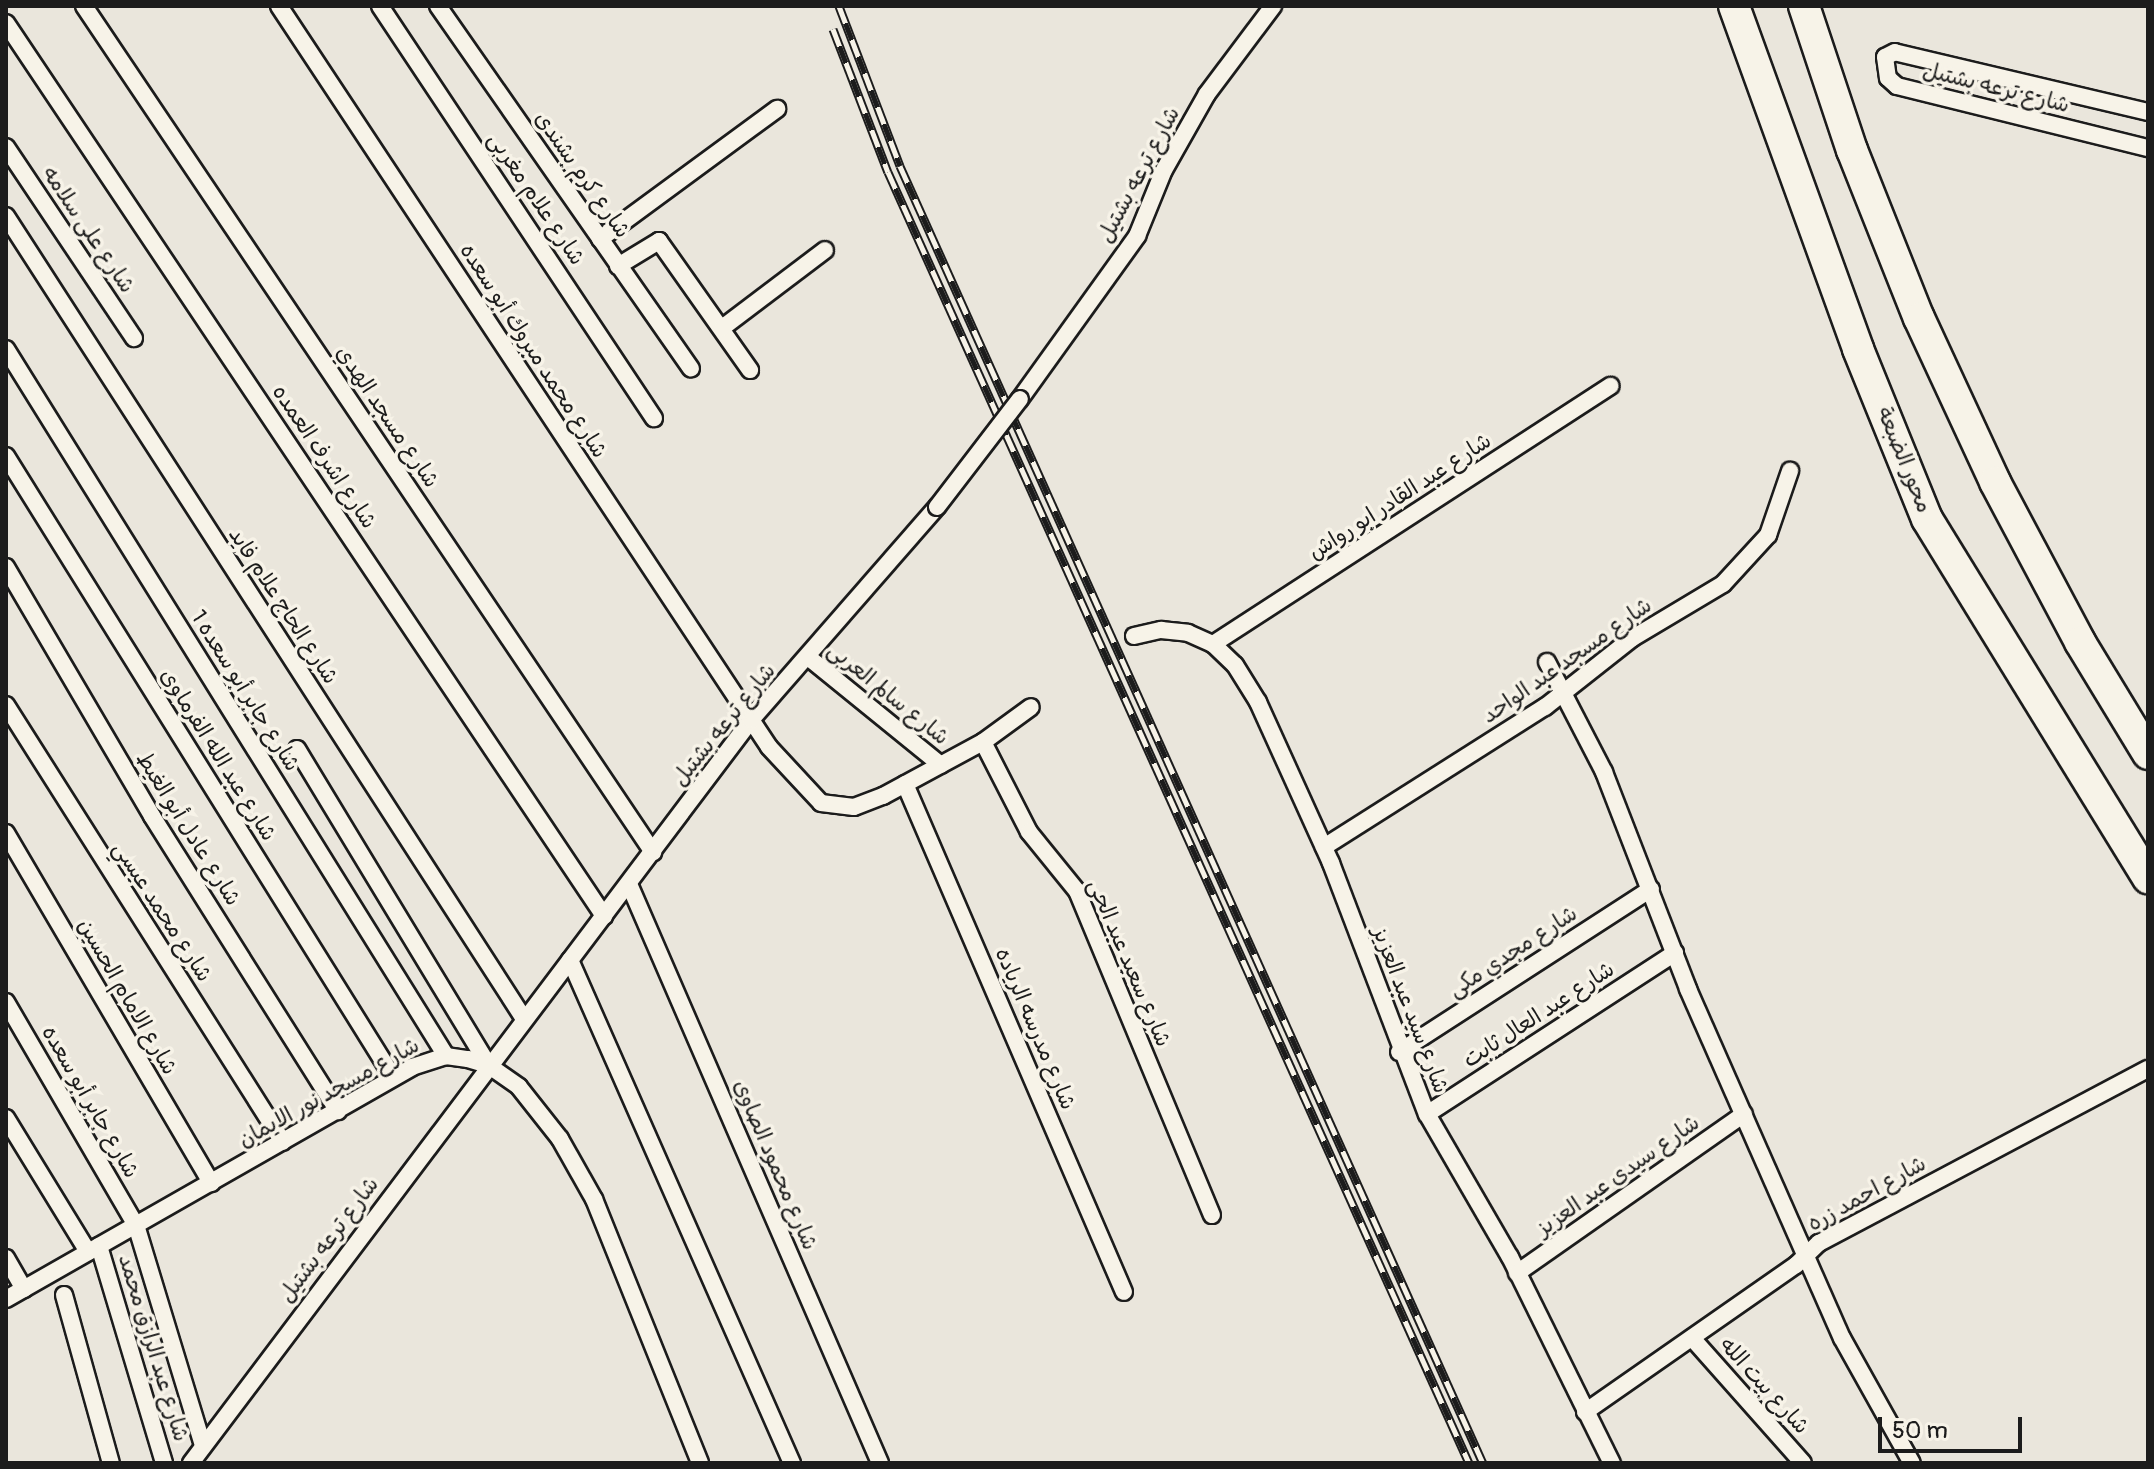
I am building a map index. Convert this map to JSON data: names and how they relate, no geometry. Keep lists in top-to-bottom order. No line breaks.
{"streets":{"highway":["محور الضبعة"],"street":["شارع ترعه بشتيل","شارع كرم بشندى","شارع علام مغربى","شارع على سلامه","شارع محمد مبروك أبو سعده","شارع مسجد الهدي","شارع اشرف العمده","شارع عبد القادر ابو رواش","شارع الحاج علام فايد","شارع مسجد عبد الواحد","شارع جابر أبو سعده 1","شارع سالم العربى","شارع عبد الله الفرماوى","شارع عادل أبو الغيط","شارع محمد عيسي","شارع مجدي مكى","شارع سعيد عبد الحى","شارع الامام الحسين","شارع سيد عبد العزيز","شارع عبد العال ثابت","شارع مدرسه الرياده","شارع مسجد نور الايمان","شارع جابر أبو سعده","شارع محمود الصاوى","شارع سيدى عبد العزيز","شارع احمد زره","شارع عبد الرازق محمد","شارع بيت الله"]},"crossings":[["شارع ترعه بشتيل","شارع محمد مبروك أبو سعده"],["شارع ترعه بشتيل","شارع مسجد الهدي"],["شارع ترعه بشتيل","شارع اشرف العمده"],["شارع ترعه بشتيل","شارع الحاج علام فايد"],["شارع ترعه بشتيل","شارع سالم العربى"],["شارع ترعه بشتيل","شارع مسجد نور الايمان"],["شارع ترعه بشتيل","شارع جابر أبو سعده"],["شارع ترعه بشتيل","شارع محمود الصاوى"],["شارع عبد القادر ابو رواش","شارع سيد عبد العزيز"],["شارع مسجد عبد الواحد","شارع سيد عبد العزيز"],["شارع جابر أبو سعده 1","شارع مسجد نور الايمان"],["شارع عبد الله الفرماوى","شارع مسجد نور الايمان"],["شارع عادل أبو الغيط","شارع مسجد نور الايمان"],["شارع محمد عيسي","شارع مسجد نور الايمان"],["شارع مجدي مكى","شارع سيد عبد العزيز"],["شارع الامام الحسين","شارع مسجد نور الايمان"],["شارع سيد عبد العزيز","شارع عبد العال ثابت"],["شارع سيد عبد العزيز","شارع سيدى عبد العزيز"],["شارع سيد عبد العزيز","شارع احمد زره"],["شارع مسجد نور الايمان","شارع جابر أبو سعده"],["شارع مسجد نور الايمان","شارع عبد الرازق محمد"],["شارع احمد زره","شارع بيت الله"]],"scale_bar":"50 m"}
